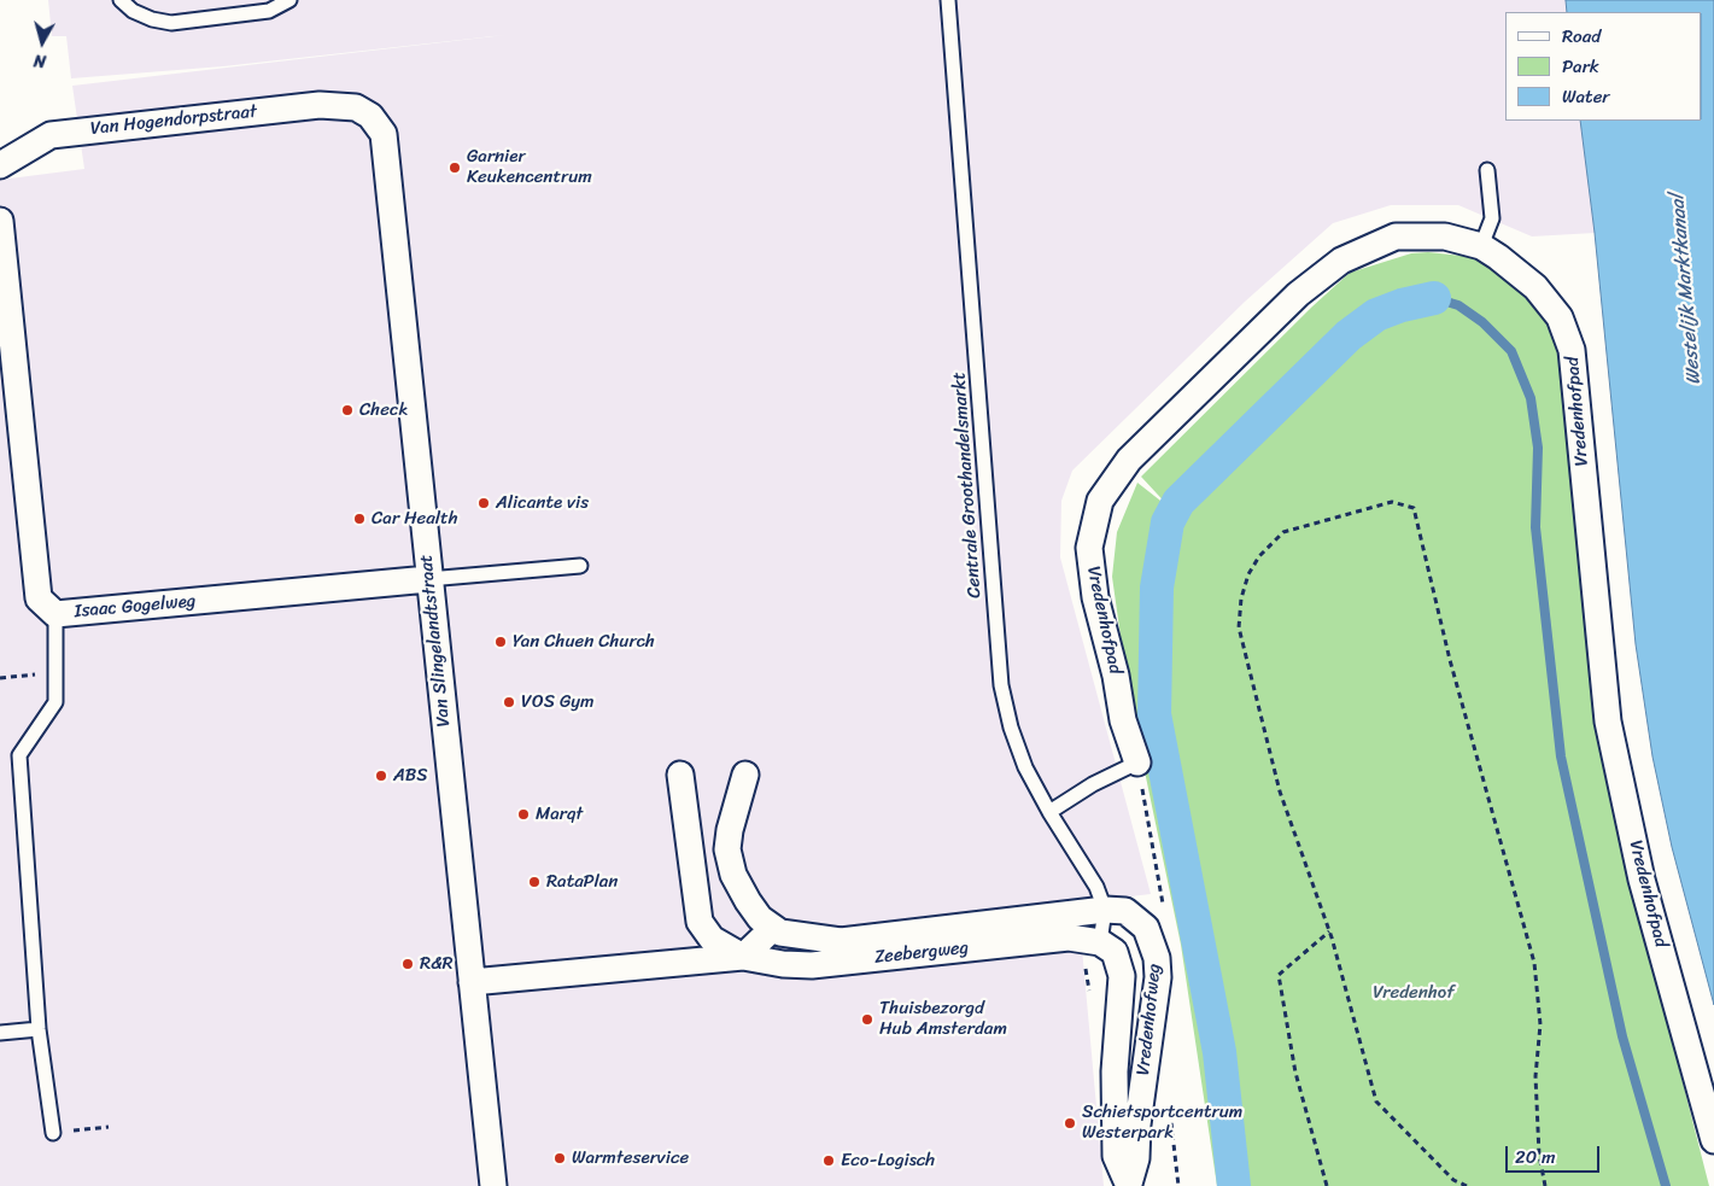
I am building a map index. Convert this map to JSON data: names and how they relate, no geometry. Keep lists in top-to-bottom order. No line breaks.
{"streets":{"street":["Van Hogendorpstraat","Vredenhofpad","Isaac Gogelweg","Van Slingelandtstraat","Zeebergweg","Vredenhofweg"],"lane":["Centrale Groothandelsmarkt"]},"crossings":[["Van Hogendorpstraat","Van Slingelandtstraat"],["Centrale Groothandelsmarkt","Zeebergweg"],["Centrale Groothandelsmarkt","Vredenhofweg"],["Isaac Gogelweg","Van Slingelandtstraat"],["Van Slingelandtstraat","Zeebergweg"],["Zeebergweg","Vredenhofweg"]],"water":["Westelijk Marktkanaal"],"parks":["Vredenhof"],"places":["Garnier Keukencentrum","Check","Alicante vis","Car Health","Yan Chuen Church","VOS Gym","ABS","Marqt","RataPlan","R&R","Thuisbezorgd Hub Amsterdam","Schietsportcentrum Westerpark","Warmteservice","Eco-Logisch"],"legend":["Road","Park","Water"],"scale_bar":"20 m","north":"bottom"}
